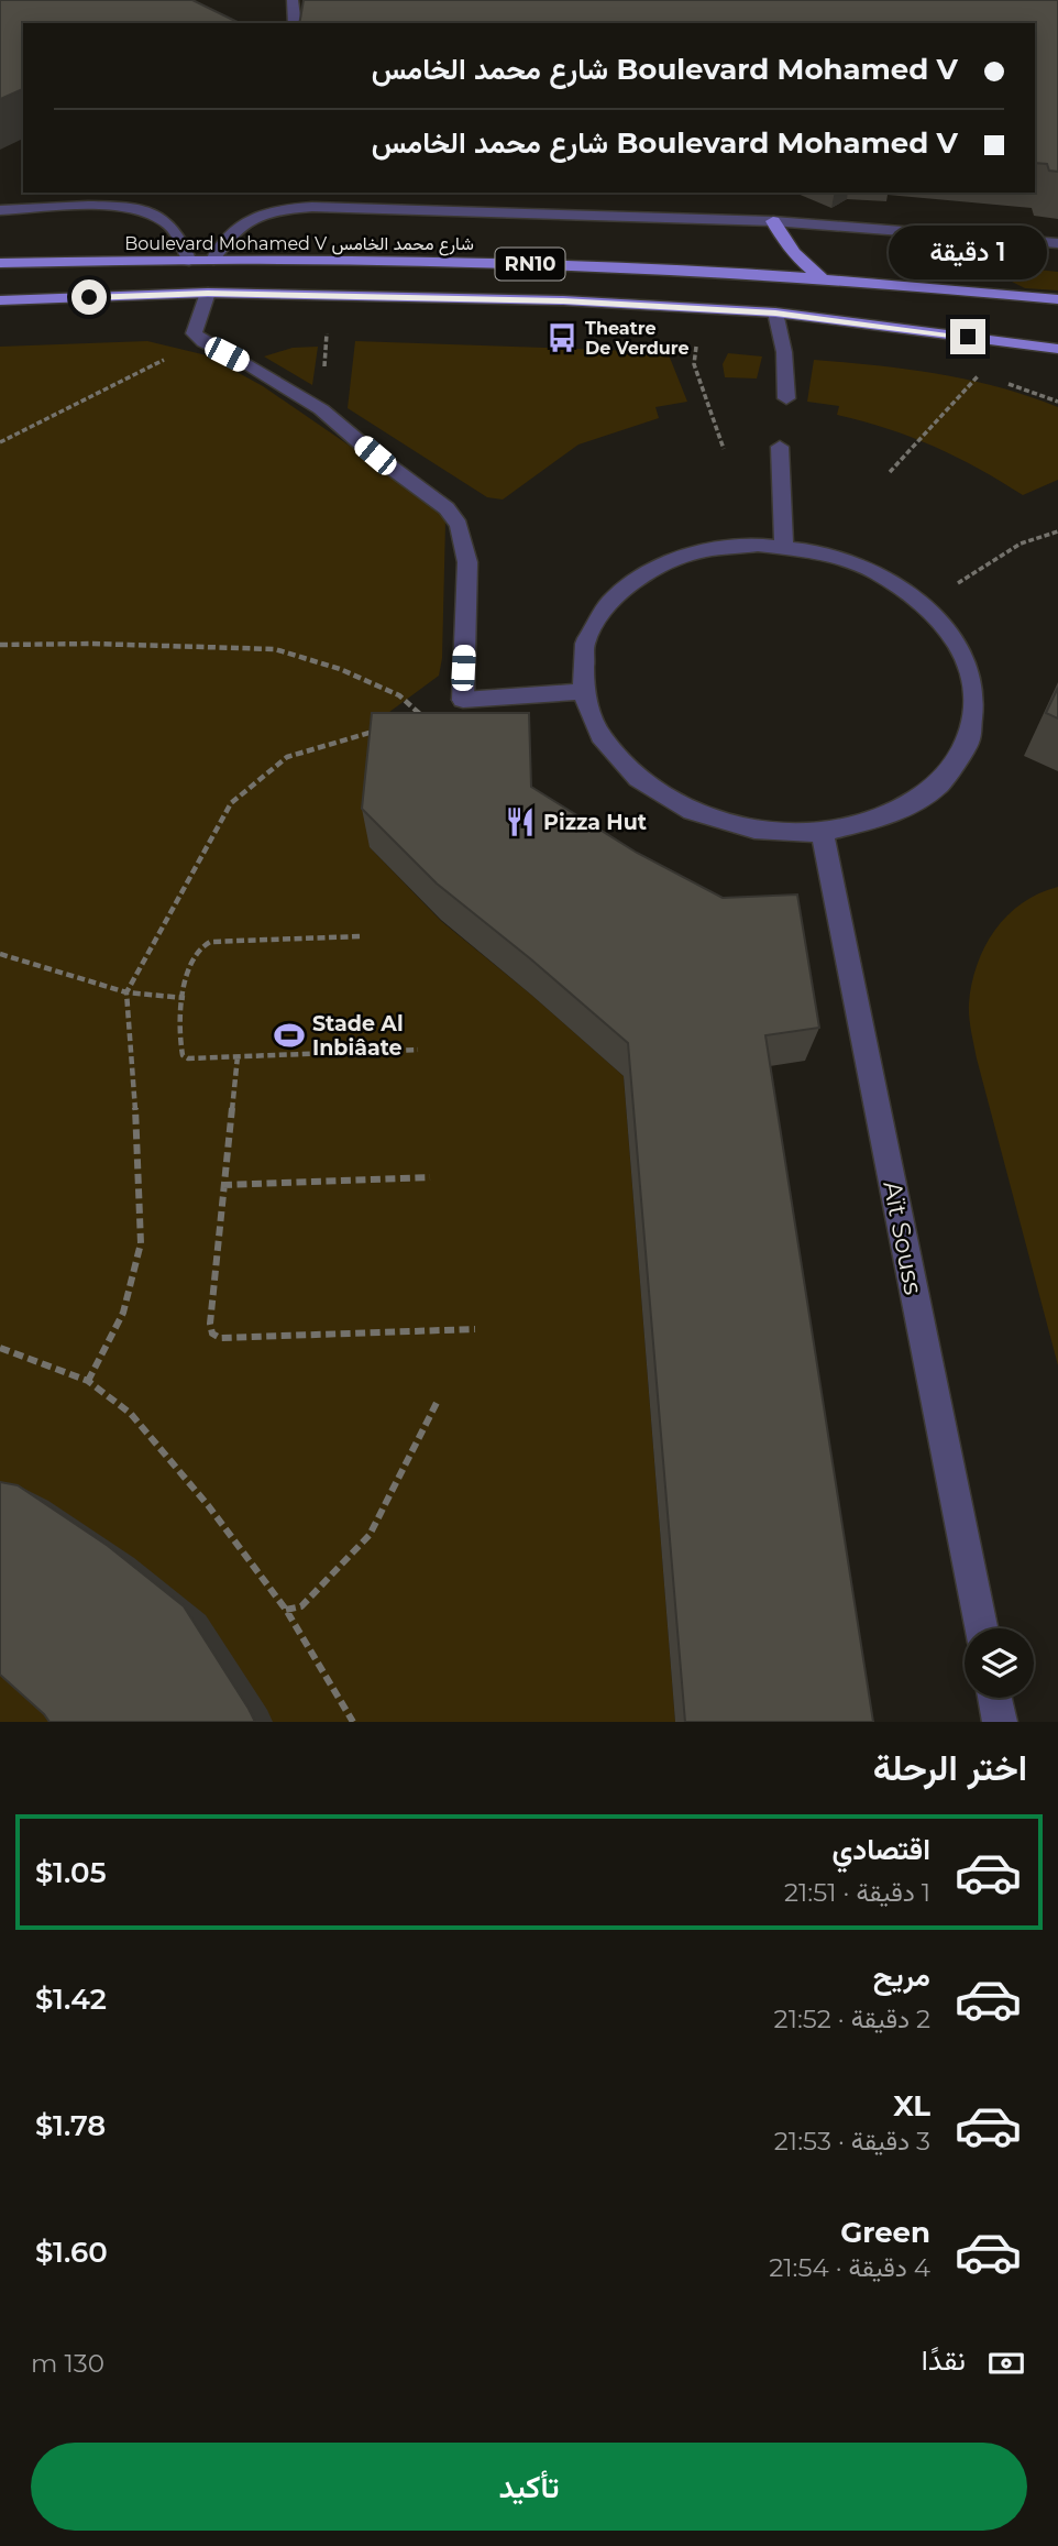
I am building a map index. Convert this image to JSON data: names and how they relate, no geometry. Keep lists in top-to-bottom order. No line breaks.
{"streets":{"main road":["Boulevard Mohamed V شارع محمد الخامس","RN10"],"street":["Aït Souss"]},"places":{"bus stop":["Theatre De Verdure"],"restaurant":["Pizza Hut"],"sports":["Stade Al Inbiâate"]},"page":{"banner":["Boulevard Mohamed V شارع محمد الخامس","Boulevard Mohamed V شارع محمد الخامس"],"bubble":"1 دقيقة","heading":"اختر الرحلة","list":[{"name":"اقتصادي","note":"1 دقيقة · 21:51","value":"$1.05"},{"name":"مريح","note":"2 دقيقة · 21:52","value":"$1.42"},{"name":"XL","note":"3 دقيقة · 21:53","value":"$1.78"},{"name":"Green","note":"4 دقيقة · 21:54","value":"$1.60"}],"pay":["نقدًا","130 m"],"buttons":"تأكيد"}}
